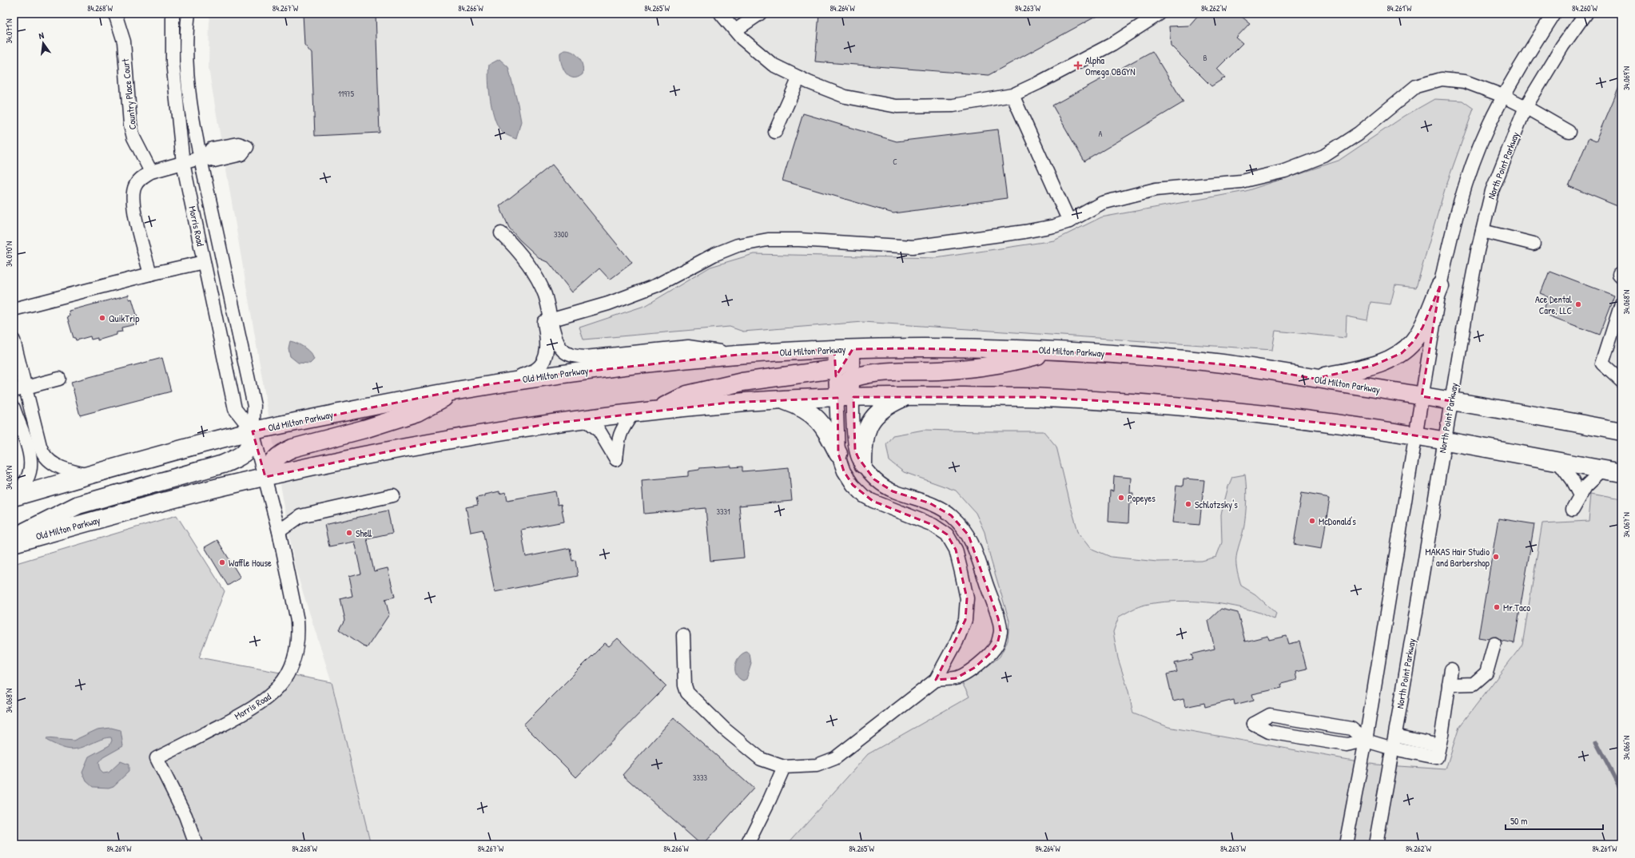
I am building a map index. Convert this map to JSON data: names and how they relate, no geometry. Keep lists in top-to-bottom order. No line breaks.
{"streets":{"highway":["Old Milton Parkway"],"street":["Country Place Court","North Point Parkway","Morris Road"]},"crossings":[["North Point Parkway","Old Milton Parkway"],["Morris Road","Old Milton Parkway"]],"places":{"health":["Alpha Omega OBGYN"],"other":["Ace Dental Care, LLC","QuikTrip","Popeyes","Schlotzsky's","McDonald's","Shell","MAKAS Hair Studio and Barbershop","Waffle House","Mr.Taco"]},"house_numbers":["B","11975","A","C","3300","3331","3333"],"scale_bar":"50 m","north":"top","coordinates":["84.268°W","84.267°W","84.266°W","84.265°W","84.264°W","84.263°W","84.262°W","84.261°W","84.260°W","34.071°N","34.069°N","34.070°N","34.068°N","34.067°N","34.066°N","84.269°W"]}
